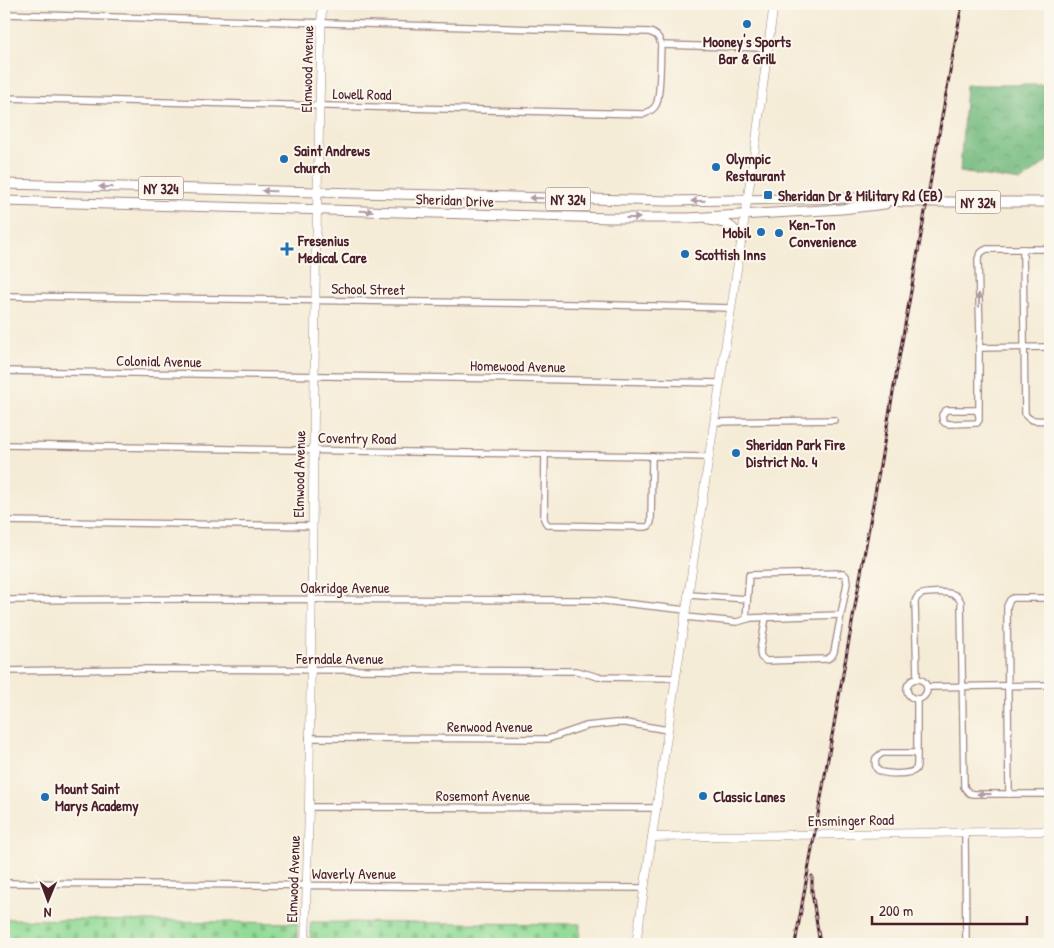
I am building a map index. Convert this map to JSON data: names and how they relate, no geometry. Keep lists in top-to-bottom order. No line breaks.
{"streets":{"main road":["NY 324","Sheridan Drive"],"street":["Elmwood Avenue","Lowell Road","School Street","Colonial Avenue","Homewood Avenue","Coventry Road","Oakridge Avenue","Ferndale Avenue","Renwood Avenue","Rosemont Avenue","Ensminger Road","Waverly Avenue"]},"crossings":[["Elmwood Avenue","Lowell Road"],["Elmwood Avenue","Sheridan Drive"],["Elmwood Avenue","School Street"],["Elmwood Avenue","Colonial Avenue"],["Elmwood Avenue","Homewood Avenue"],["Elmwood Avenue","Coventry Road"],["Elmwood Avenue","Oakridge Avenue"],["Elmwood Avenue","Ferndale Avenue"],["Elmwood Avenue","Renwood Avenue"],["Elmwood Avenue","Rosemont Avenue"],["Elmwood Avenue","Waverly Avenue"],["Colonial Avenue","Homewood Avenue"]],"places":{"other":["Mooney's Sports Bar & Grill","Saint Andrews church","Olympic Restaurant","Mobil","Ken-Ton Convenience","Scottish Inns","Sheridan Park Fire District No. 4","Classic Lanes","Mount Saint Marys Academy"],"transit":["Sheridan Dr & Military Rd (EB)"],"health":["Fresenius Medical Care"]},"scale_bar":"200 m","north":"bottom"}
